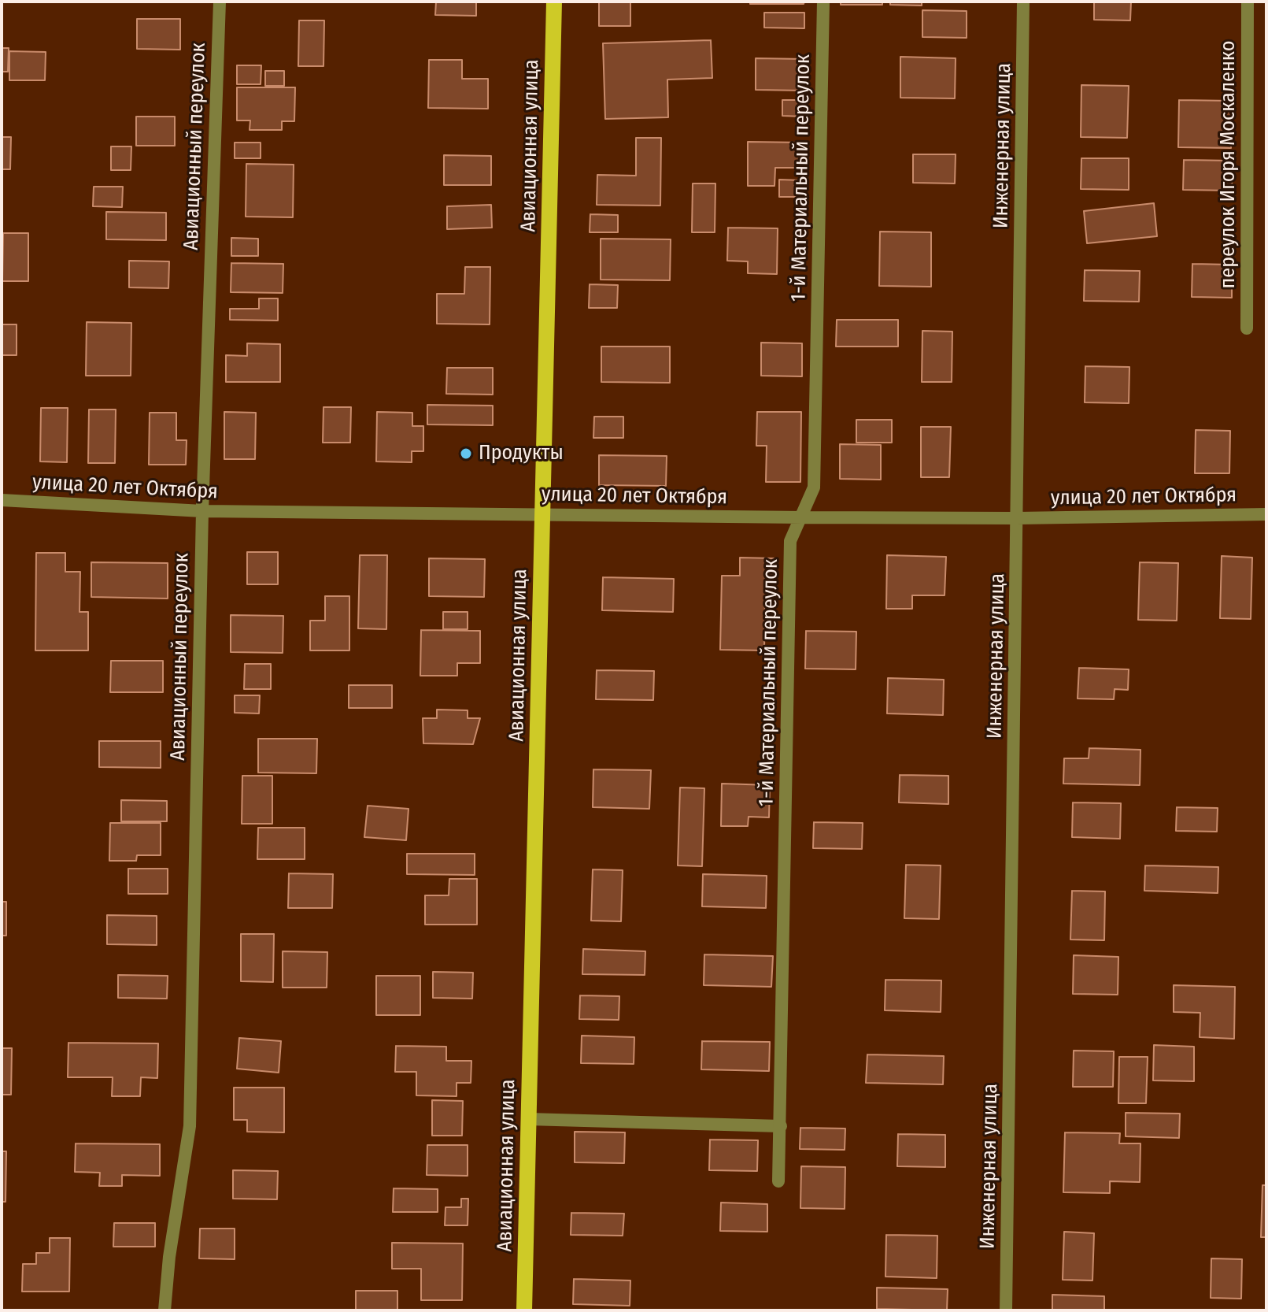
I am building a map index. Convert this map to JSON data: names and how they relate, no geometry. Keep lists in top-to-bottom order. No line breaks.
{"streets":{"main road":["Авиационная улица"],"street":["Инженерная улица","Авиационный переулок","переулок Игоря Москаленко","1-й Материальный переулок","улица 20 лет Октября"]},"crossings":[["Авиационная улица","улица 20 лет Октября"],["Инженерная улица","улица 20 лет Октября"],["Авиационный переулок","улица 20 лет Октября"],["1-й Материальный переулок","улица 20 лет Октября"]],"places":["Продукты"]}
